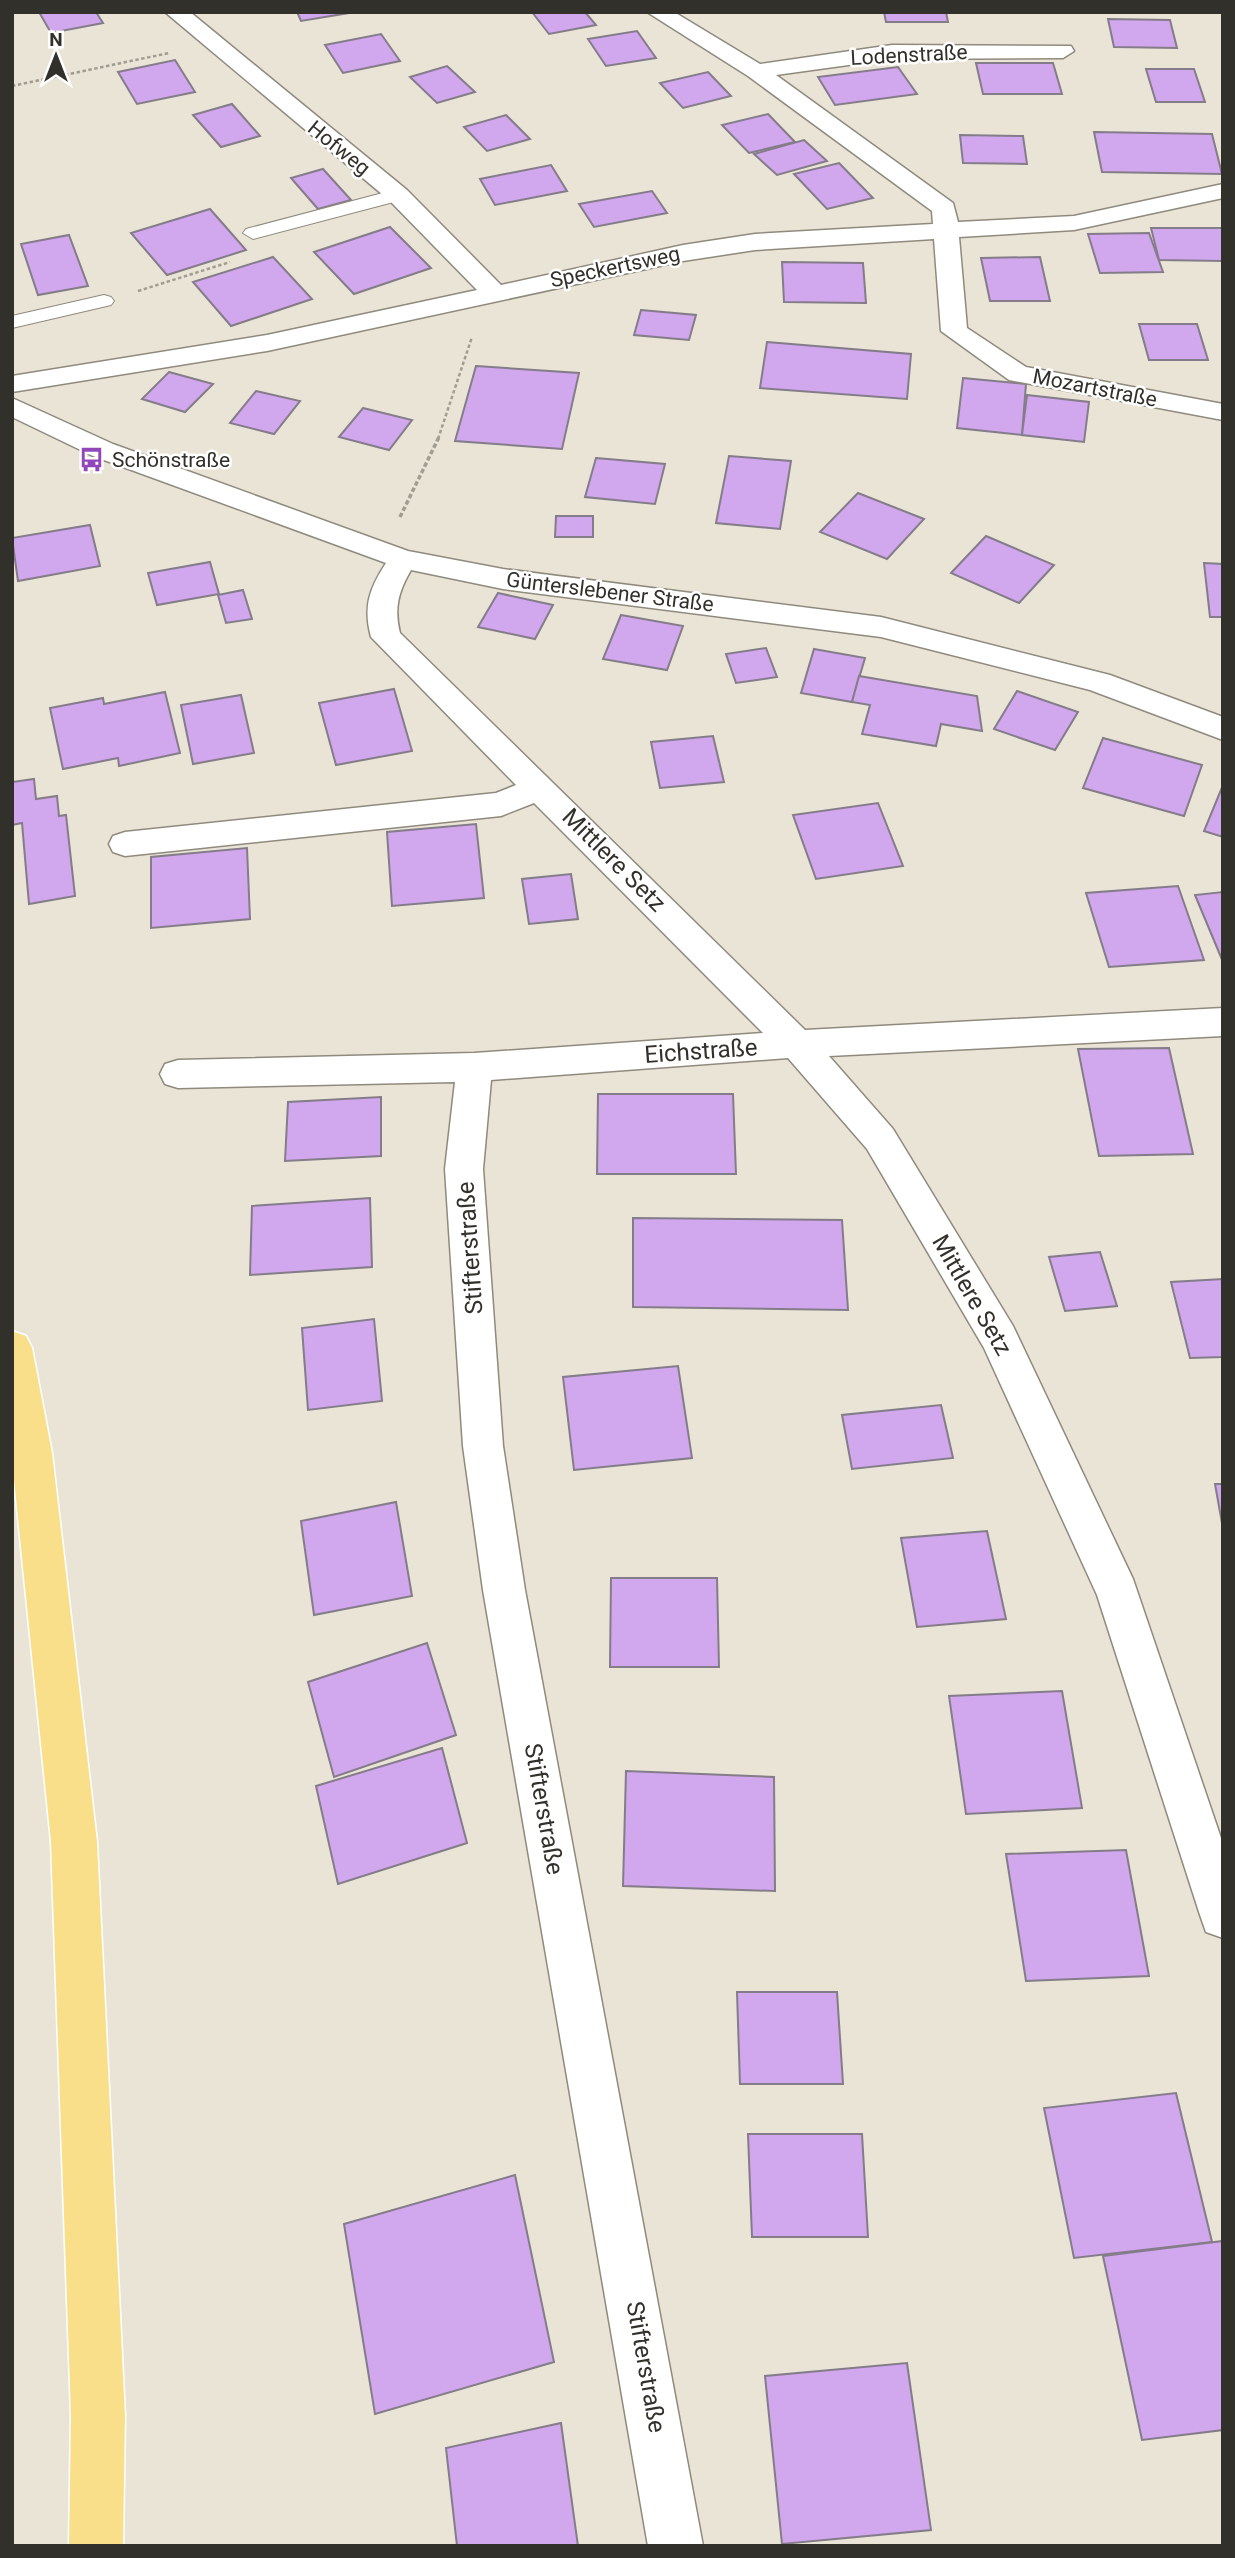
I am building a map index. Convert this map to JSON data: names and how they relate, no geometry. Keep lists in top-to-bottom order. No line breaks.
{"streets":{"street":["Lodenstraße","Hofweg","Speckertsweg","Mozartstraße","Günterslebener Straße","Mittlere Setz","Eichstraße","Stifterstraße"]},"crossings":[["Hofweg","Speckertsweg"],["Speckertsweg","Mozartstraße"],["Günterslebener Straße","Mittlere Setz"],["Mittlere Setz","Eichstraße"],["Eichstraße","Stifterstraße"]],"places":{"bus stop":["Schönstraße"]},"north":"top"}
